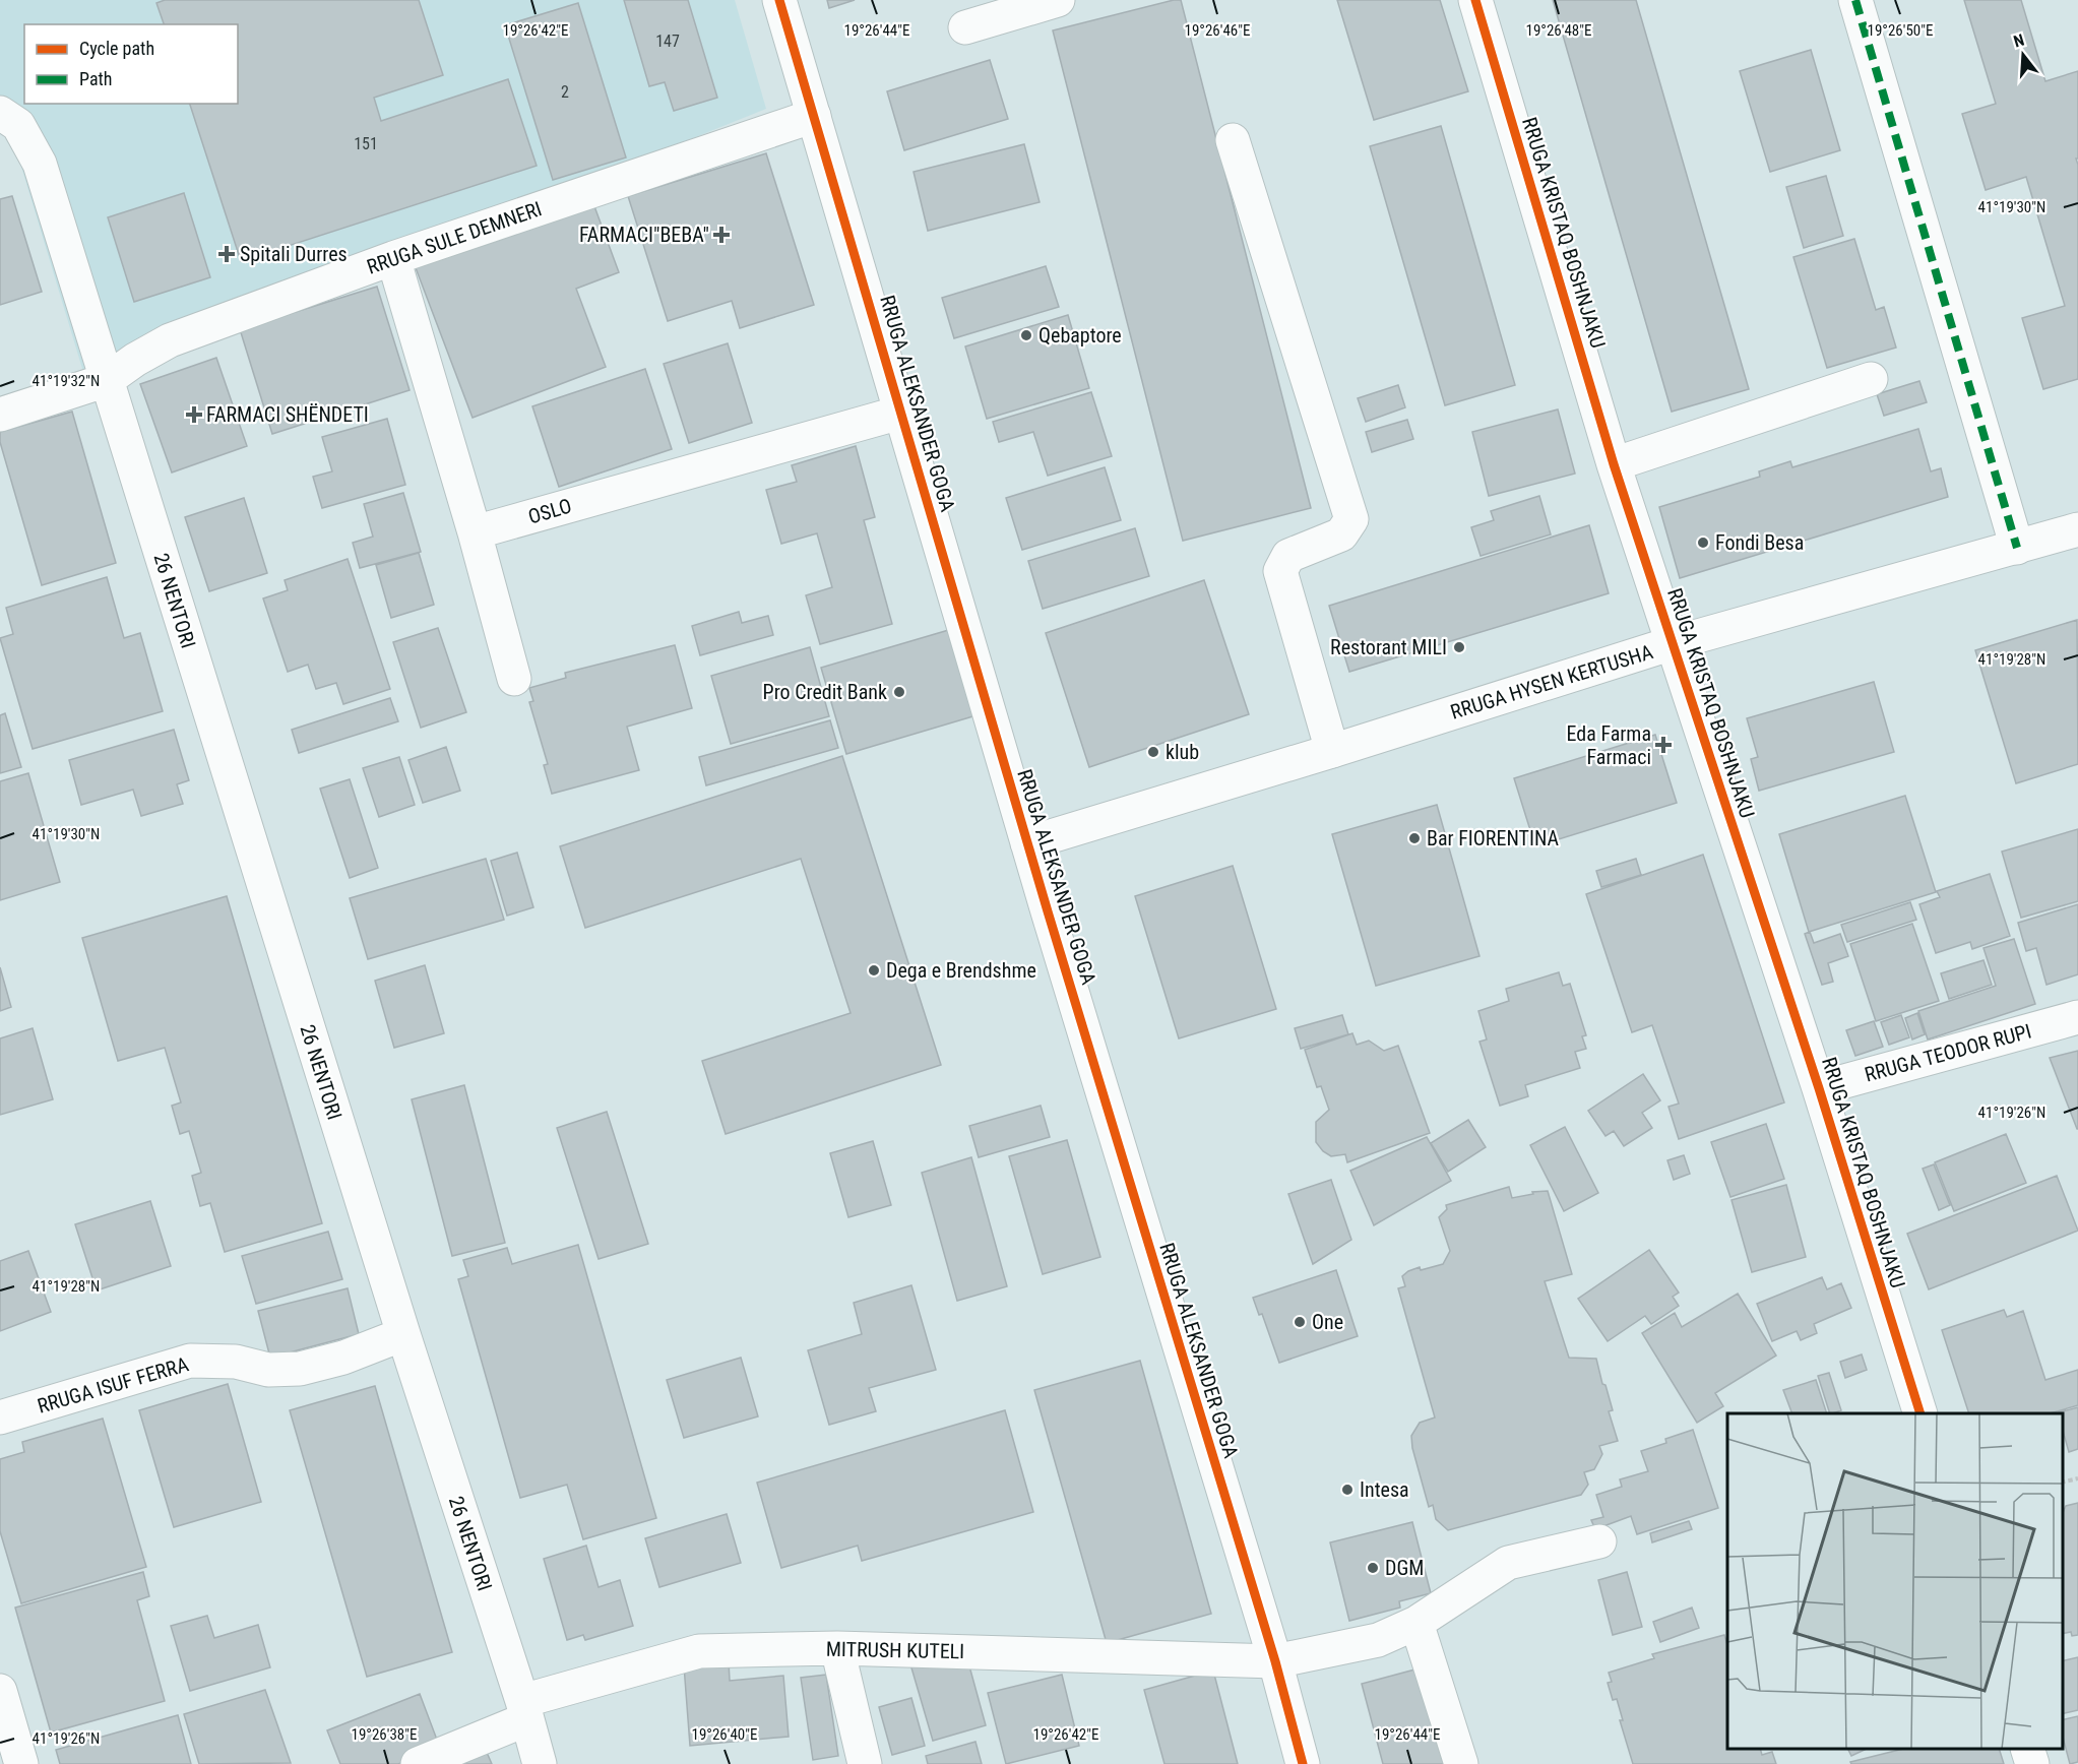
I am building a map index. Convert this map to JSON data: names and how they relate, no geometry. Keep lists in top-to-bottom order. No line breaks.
{"streets":{"street":["RRUGA KRISTAQ BOSHNJAKU","RRUGA SULE DEMNERI","RRUGA ALEKSANDER GOGA","OSLO","26 NENTORI","RRUGA HYSEN KERTUSHA","RRUGA TEODOR RUPI","RRUGA ISUF FERRA","MITRUSH KUTELI"]},"crossings":[["RRUGA KRISTAQ BOSHNJAKU","RRUGA HYSEN KERTUSHA"],["RRUGA KRISTAQ BOSHNJAKU","RRUGA TEODOR RUPI"],["RRUGA SULE DEMNERI","RRUGA ALEKSANDER GOGA"],["RRUGA SULE DEMNERI","26 NENTORI"],["RRUGA ALEKSANDER GOGA","OSLO"],["RRUGA ALEKSANDER GOGA","RRUGA HYSEN KERTUSHA"],["RRUGA ALEKSANDER GOGA","MITRUSH KUTELI"],["26 NENTORI","RRUGA ISUF FERRA"],["26 NENTORI","MITRUSH KUTELI"]],"places":{"health":["FARMACI\"BEBA\"","Spitali Durres","FARMACI SHËNDETI","Eda Farma Farmaci"],"other":["Qebaptore","Fondi Besa","Restorant MILI","Pro Credit Bank","klub","Bar FIORENTINA","Dega e Brendshme","One","Intesa","DGM"]},"house_numbers":["147","2","151"],"legend":["Cycle path","Path"],"north":"top","coordinates":["19°26'42\"E","19°26'44\"E","19°26'46\"E","19°26'48\"E","19°26'50\"E","41°19'30\"N","41°19'32\"N","41°19'28\"N","41°19'26\"N","19°26'38\"E","19°26'40\"E"]}
